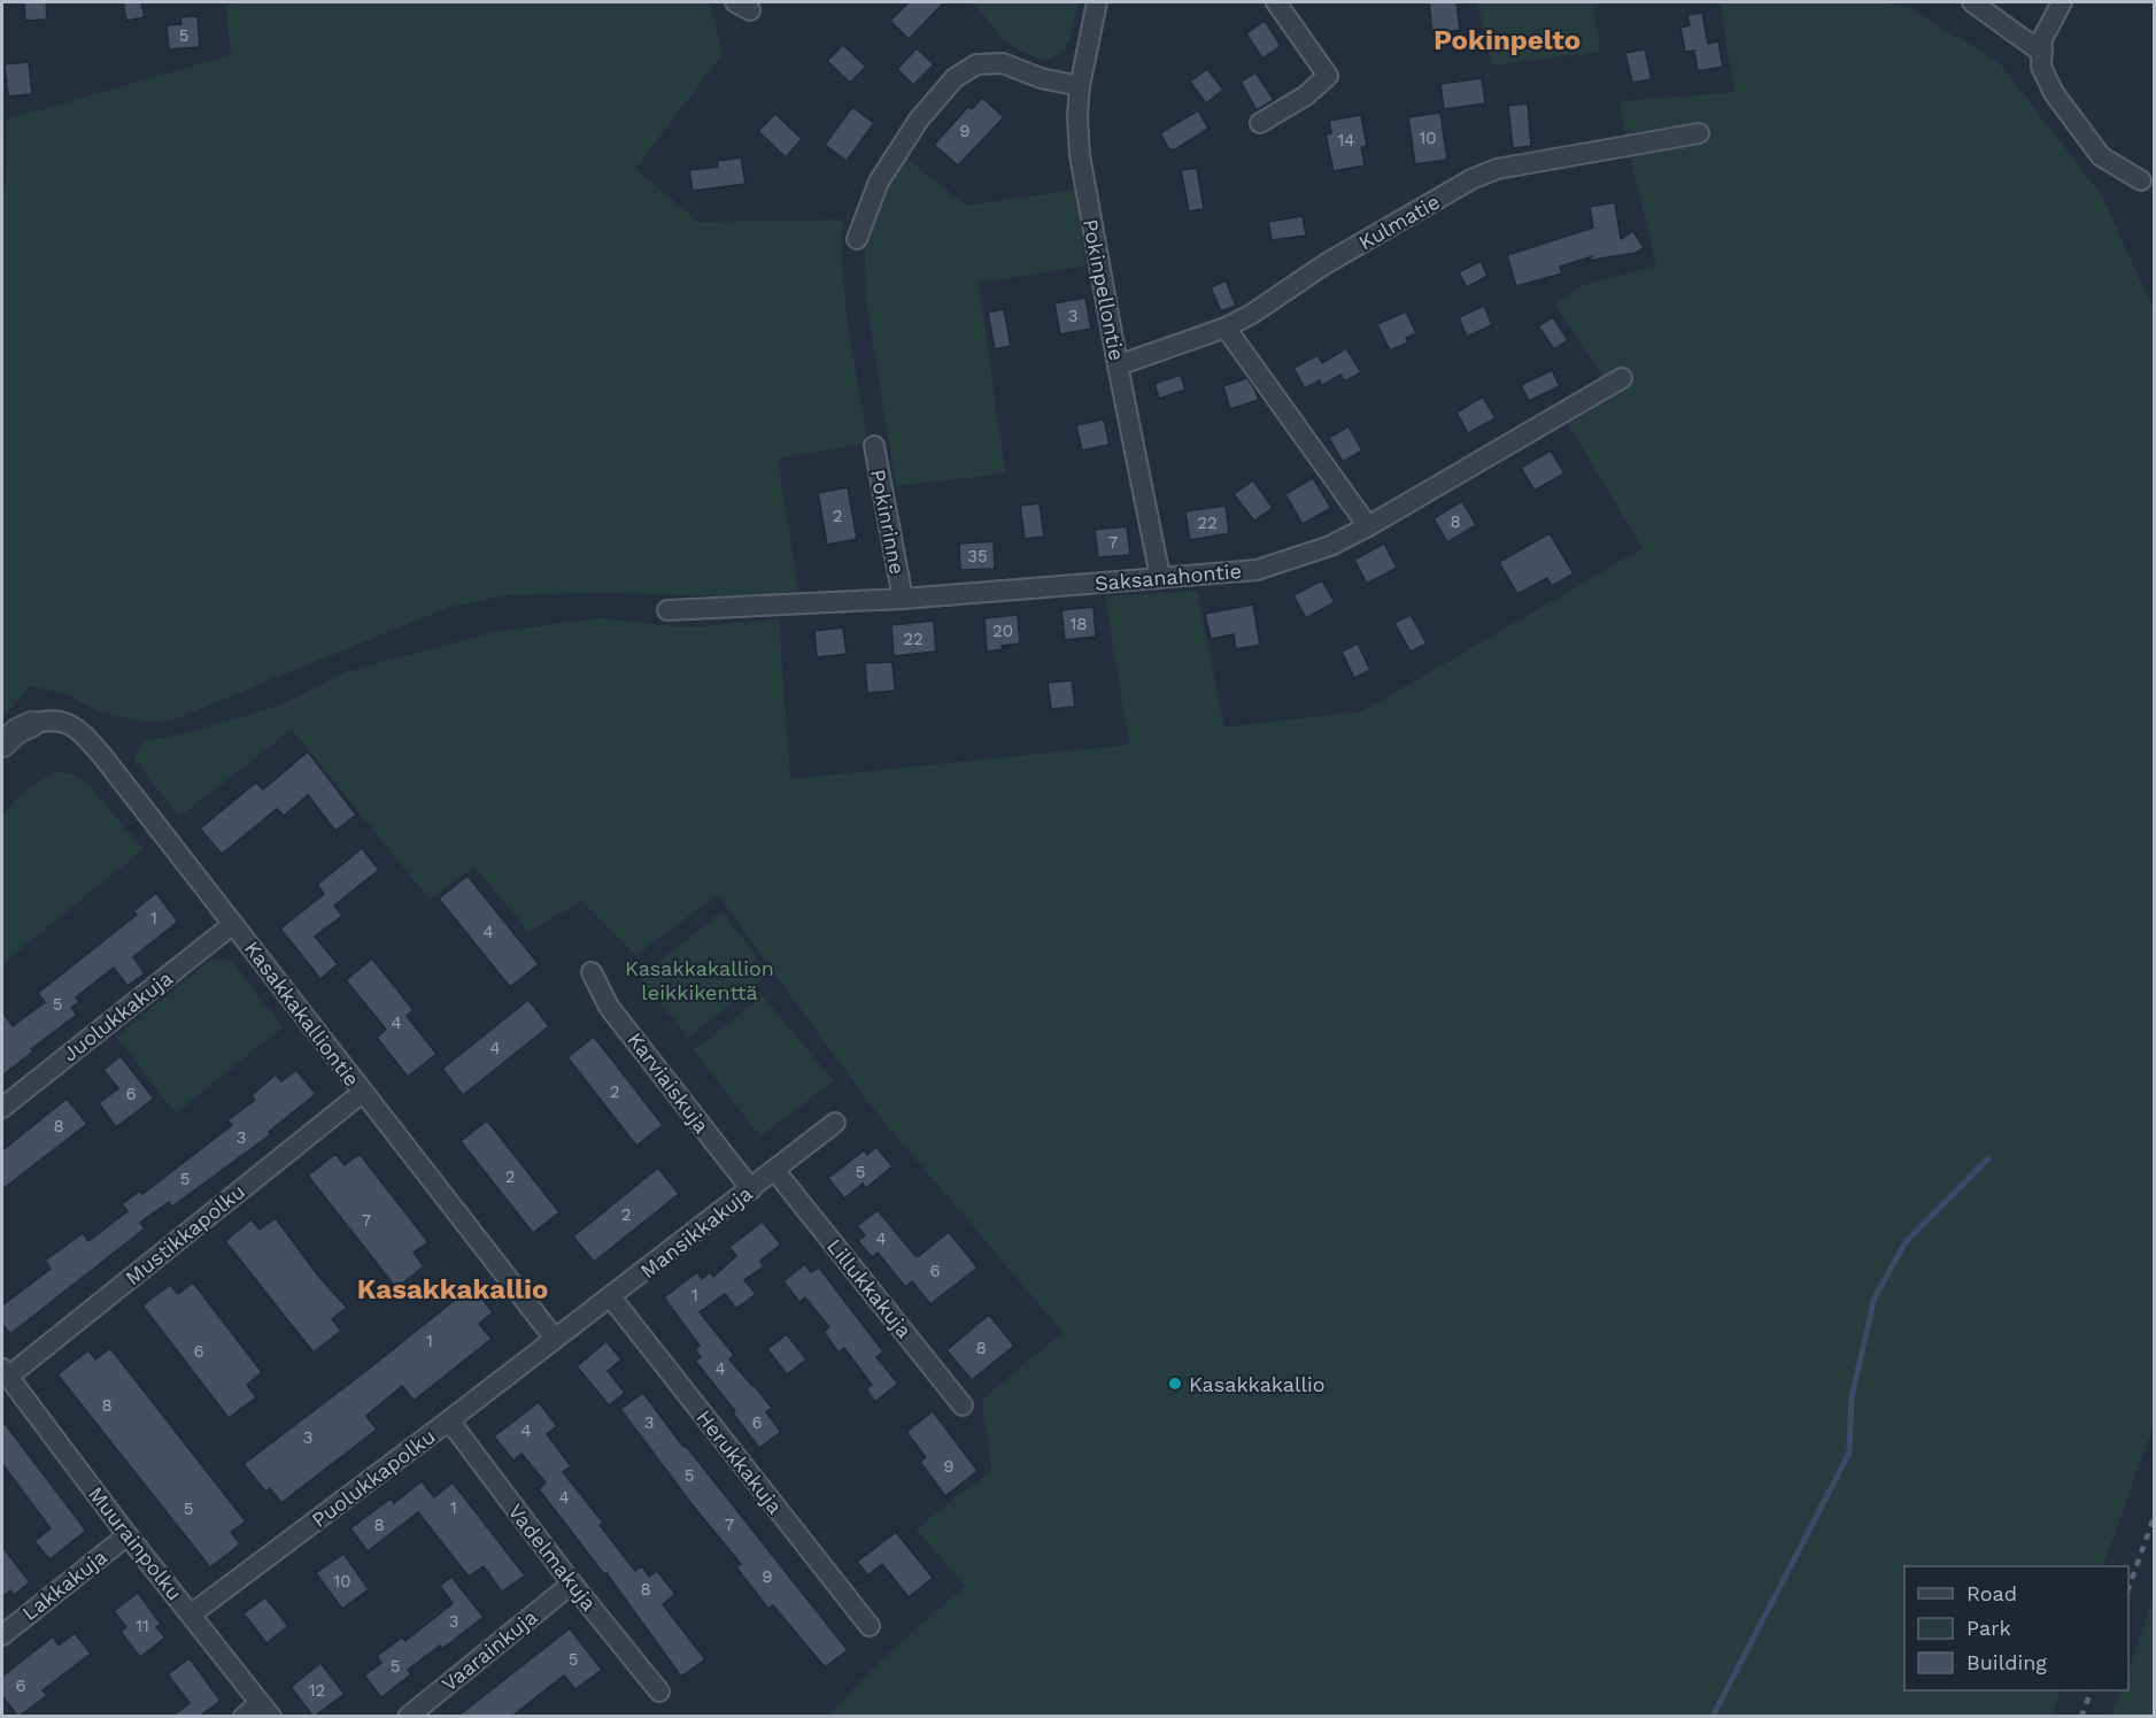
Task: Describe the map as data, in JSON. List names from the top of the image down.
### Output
{
  "streets": {
    "street": [
      "Kulmatie",
      "Pokinpellontie",
      "Pokinrinne",
      "Saksanahontie",
      "Kasakkakalliontie",
      "Juolukkakuja",
      "Karviaiskuja",
      "Mansikkakuja",
      "Mustikkapolku",
      "Lillukkakuja",
      "Herukkakuja",
      "Puolukkapolku",
      "Muurainpolku",
      "Vadelmakuja",
      "Lakkakuja",
      "Vaarainkuja"
    ]
  },
  "crossings": [
    ["Kulmatie", "Pokinpellontie"],
    ["Pokinpellontie", "Saksanahontie"],
    ["Pokinrinne", "Saksanahontie"],
    ["Kasakkakalliontie", "Juolukkakuja"],
    ["Kasakkakalliontie", "Mansikkakuja"],
    ["Kasakkakalliontie", "Mustikkapolku"],
    ["Kasakkakalliontie", "Puolukkapolku"],
    ["Karviaiskuja", "Mansikkakuja"],
    ["Mansikkakuja", "Lillukkakuja"],
    ["Mansikkakuja", "Herukkakuja"],
    ["Mansikkakuja", "Puolukkapolku"],
    ["Mustikkapolku", "Muurainpolku"],
    ["Puolukkapolku", "Muurainpolku"],
    ["Puolukkapolku", "Vadelmakuja"],
    ["Muurainpolku", "Lakkakuja"],
    ["Vadelmakuja", "Vaarainkuja"]
  ],
  "districts": ["Pokinpelto", "Kasakkakallio"],
  "parks": ["Kasakkakallion leikkikenttä"],
  "places": ["Kasakkakallio"],
  "house_numbers": [
    "5",
    "9",
    "10",
    "14",
    "3",
    "2",
    "8",
    "22",
    "7",
    "35",
    "18",
    "20",
    "22",
    "1",
    "4",
    "5",
    "4",
    "4",
    "2",
    "6",
    "8",
    "3",
    "5",
    "2",
    "5",
    "2",
    "7",
    "4",
    "6",
    "1",
    "1",
    "8",
    "6",
    "4",
    "8",
    "3",
    "6",
    "4",
    "3",
    "9",
    "5",
    "4",
    "1",
    "5",
    "8",
    "7",
    "9",
    "10",
    "8",
    "3",
    "11",
    "5",
    "5",
    "6",
    "12"
  ],
  "legend": ["Road", "Park", "Building"]
}
